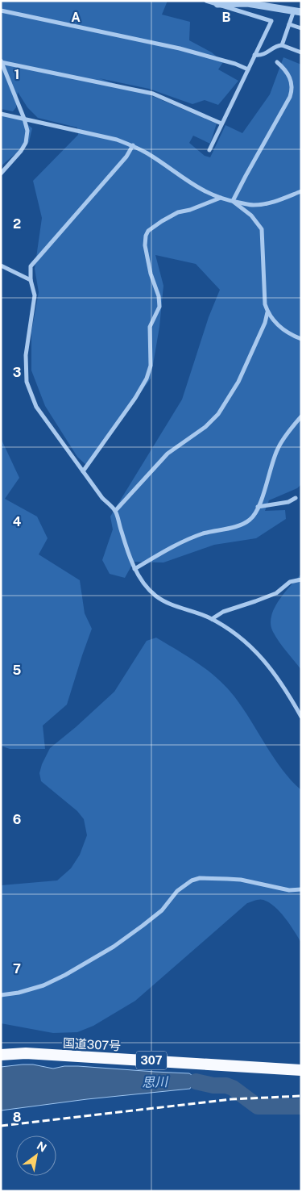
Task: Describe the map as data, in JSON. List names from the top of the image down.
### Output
{
  "streets": {
    "highway": ["国道307号", "307"]
  },
  "water": ["思川"],
  "north": "top right",
  "grid": {
    "columns": ["A", "B"],
    "rows": [
      "1",
      "2",
      "3",
      "4",
      "5",
      "6",
      "7",
      "8"
    ]
  }
}
